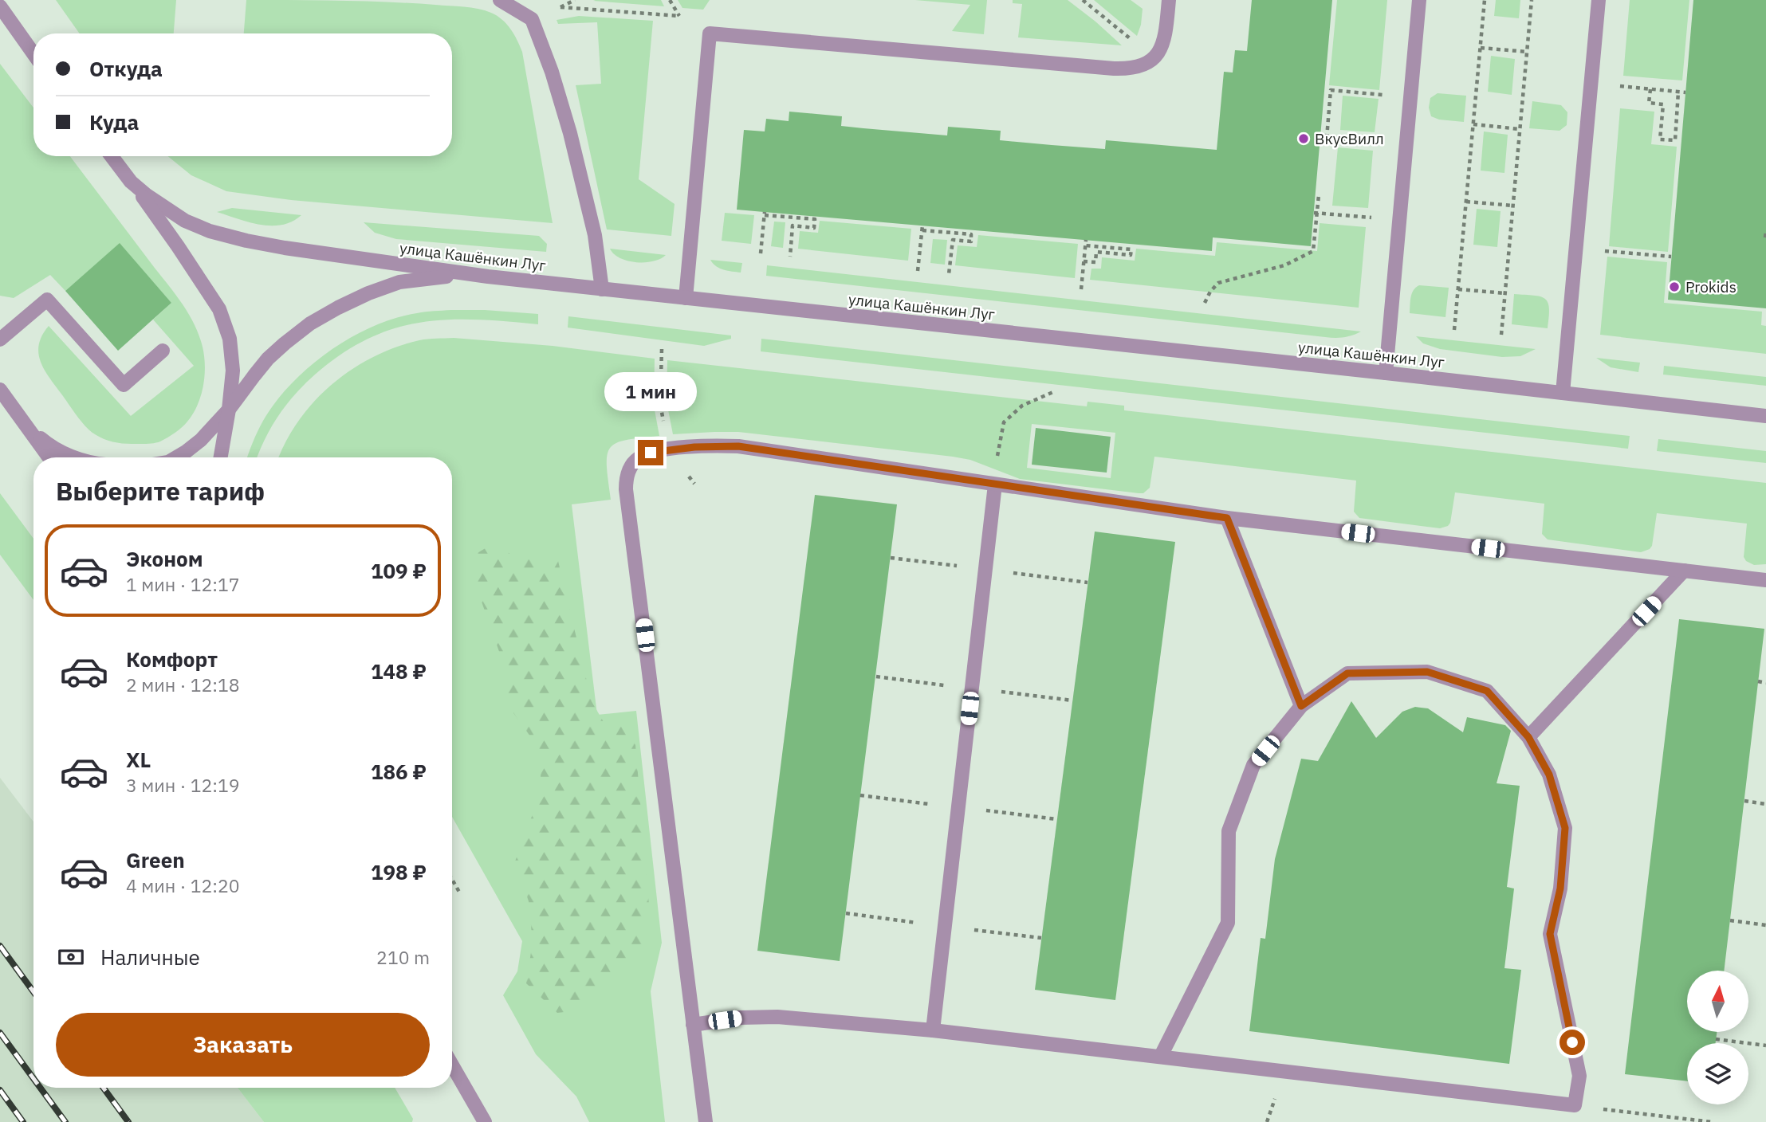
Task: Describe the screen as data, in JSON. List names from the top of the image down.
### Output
{
  "streets": {
    "street": ["улица Кашёнкин Луг"]
  },
  "places": ["ВкусВилл", "Prokids"],
  "north": "top",
  "page": {
    "banner": ["Откуда", "Куда"],
    "bubble": "1 мин",
    "heading": "Выберите тариф",
    "list": [
      {
        "name": "Эконом",
        "note": "1 мин · 12:17",
        "value": "109 ₽"
      },
      {
        "name": "Комфорт",
        "note": "2 мин · 12:18",
        "value": "148 ₽"
      },
      {
        "name": "XL",
        "note": "3 мин · 12:19",
        "value": "186 ₽"
      },
      {
        "name": "Green",
        "note": "4 мин · 12:20",
        "value": "198 ₽"
      }
    ],
    "pay": ["Наличные", "210 m"],
    "buttons": "Заказать"
  }
}
